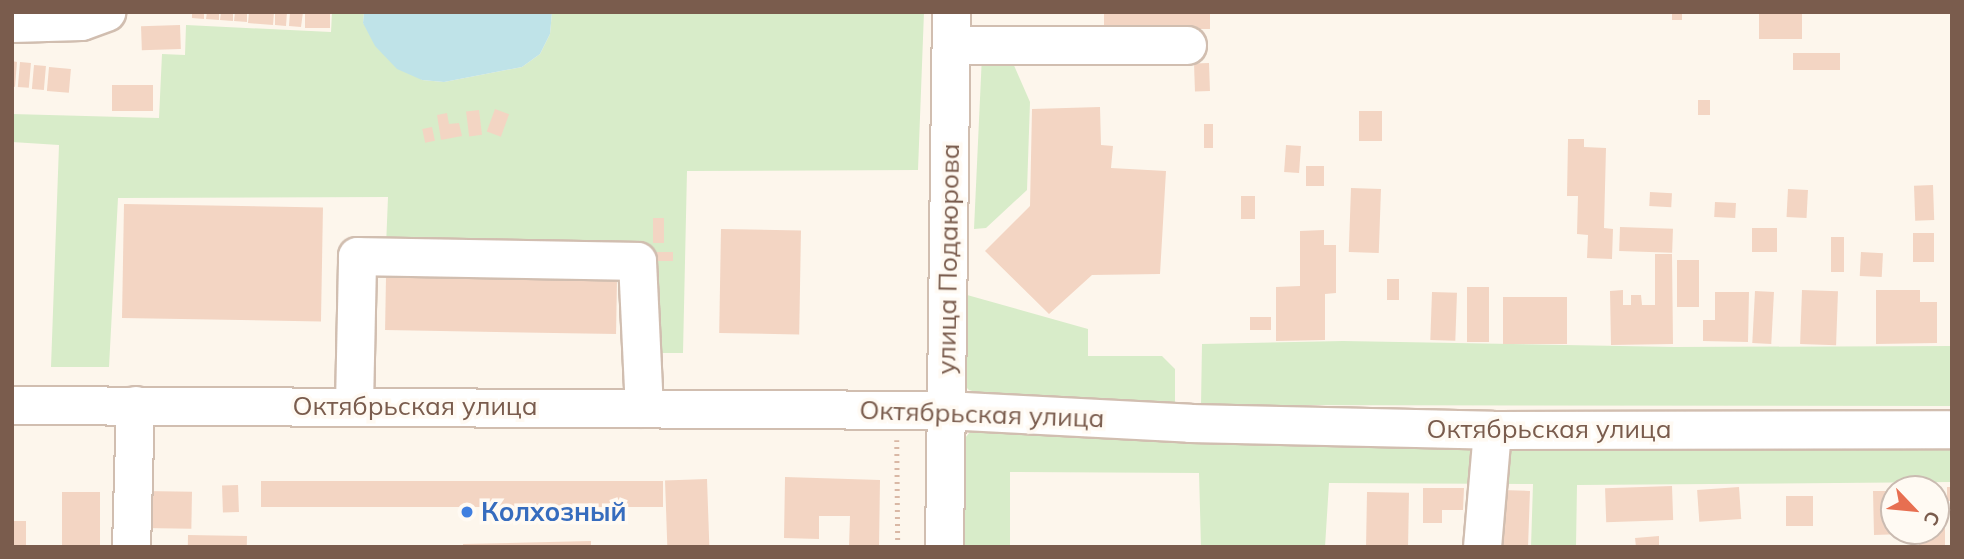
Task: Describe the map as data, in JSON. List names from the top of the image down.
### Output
{
  "streets": {
    "street": ["улица Подаюрова", "Октябрьская улица"]
  },
  "crossings": [
    ["улица Подаюрова", "Октябрьская улица"]
  ],
  "places": ["Колхозный"],
  "north": "bottom right"
}
